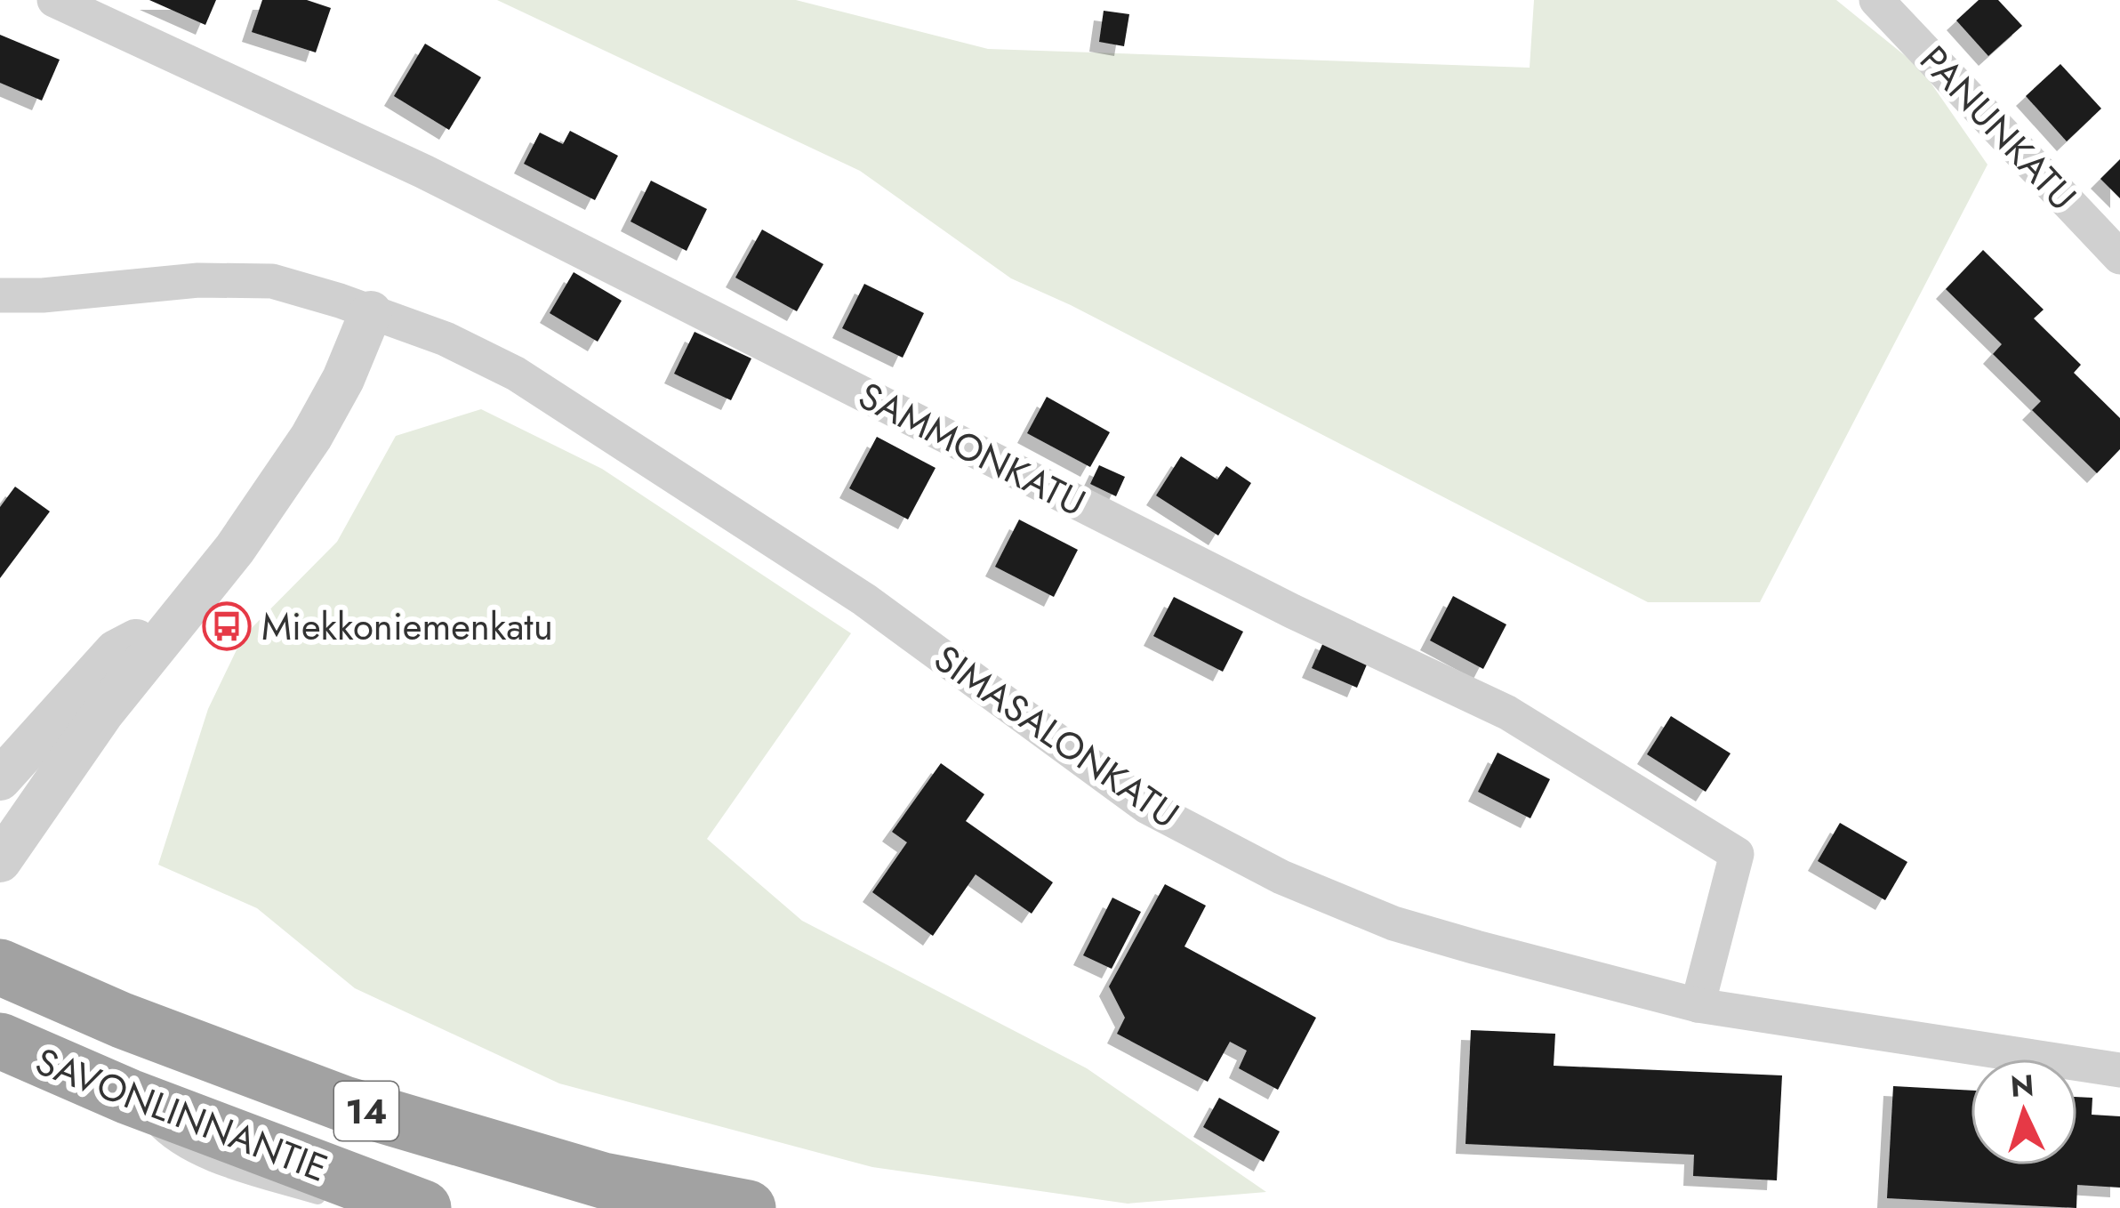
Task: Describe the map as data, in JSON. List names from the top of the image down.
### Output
{
  "streets": {
    "highway": ["14", "SAVONLINNANTIE"],
    "street": ["PANUNKATU", "SAMMONKATU", "SIMASALONKATU"]
  },
  "crossings": [
    ["SAMMONKATU", "SIMASALONKATU"]
  ],
  "places": {
    "bus stop": ["Miekkoniemenkatu"]
  },
  "north": "top"
}
